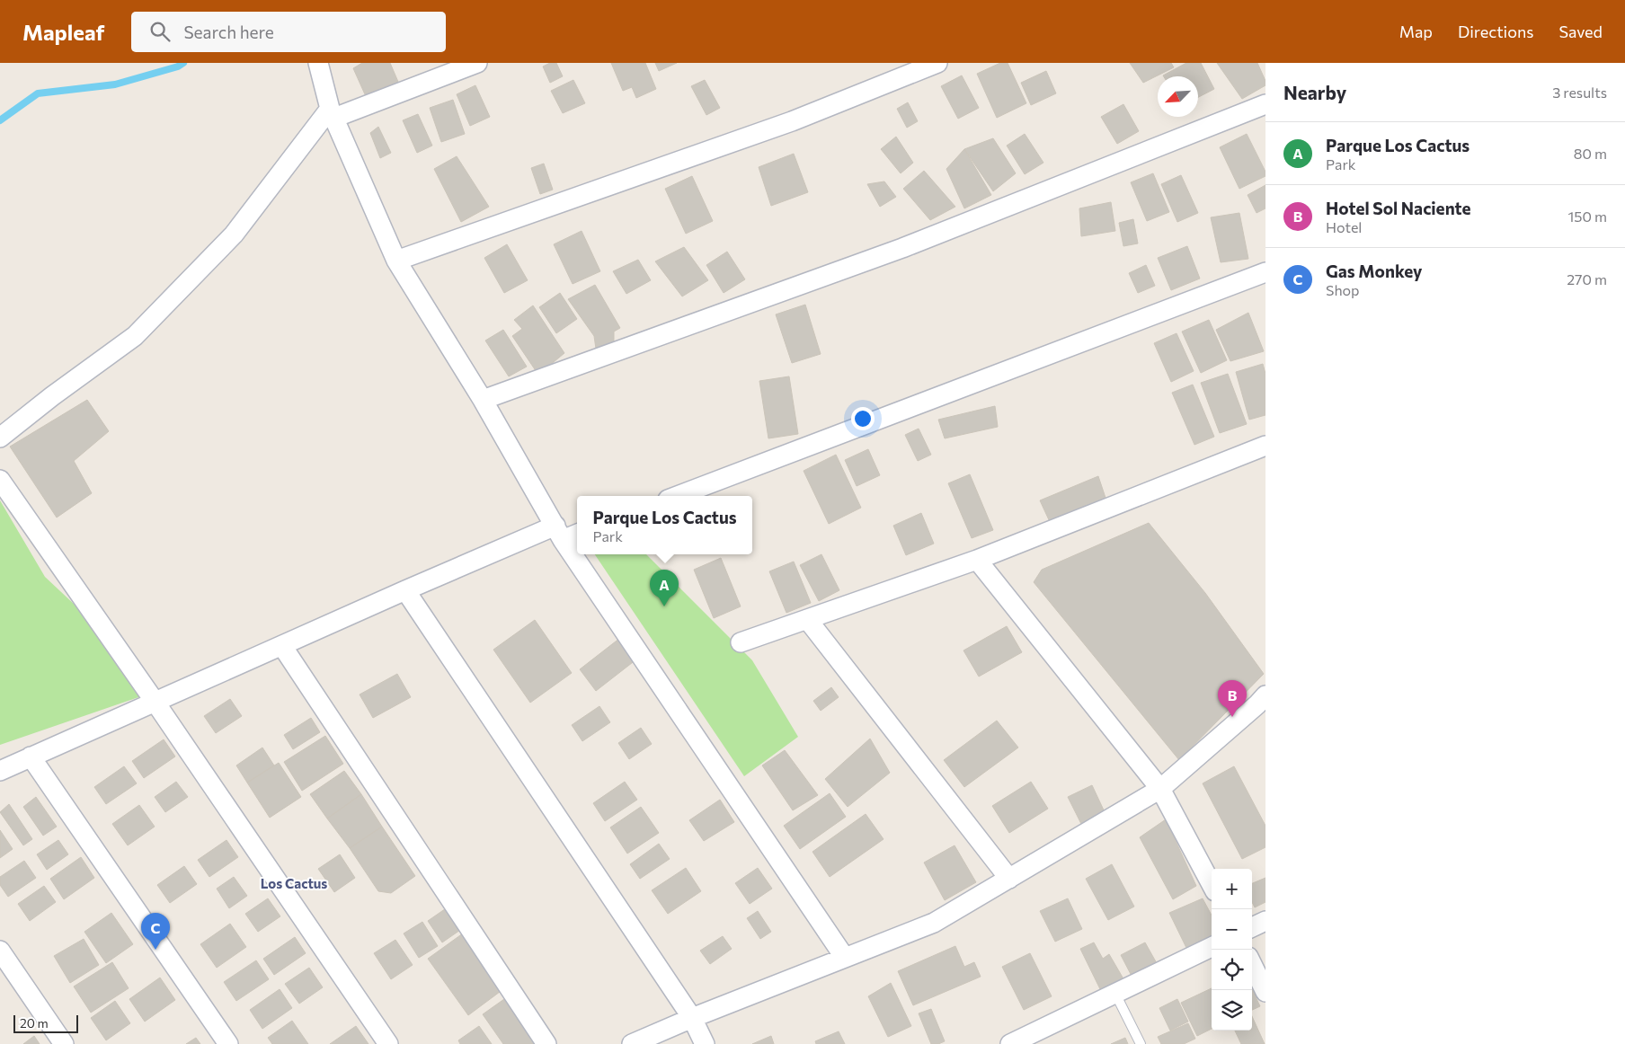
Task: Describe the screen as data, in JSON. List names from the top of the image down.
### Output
{
  "districts": ["Los Cactus"],
  "scale_bar": "20 m",
  "north": "bottom left",
  "page": {
    "header": "Mapleaf",
    "search": "Search here",
    "nav": ["Map", "Directions", "Saved"],
    "heading": ["Nearby", "3 results"],
    "list": [
      {
        "mark": "A",
        "name": "Parque Los Cactus",
        "note": "Park",
        "value": "80 m"
      },
      {
        "mark": "B",
        "name": "Hotel Sol Naciente",
        "note": "Hotel",
        "value": "150 m"
      },
      {
        "mark": "C",
        "name": "Gas Monkey",
        "note": "Shop",
        "value": "270 m"
      }
    ],
    "popup": ["Parque Los Cactus", "Park"],
    "pins": ["A", "B", "C"],
    "map_buttons": ["+", "−"],
    "scale": "20 m"
  }
}
